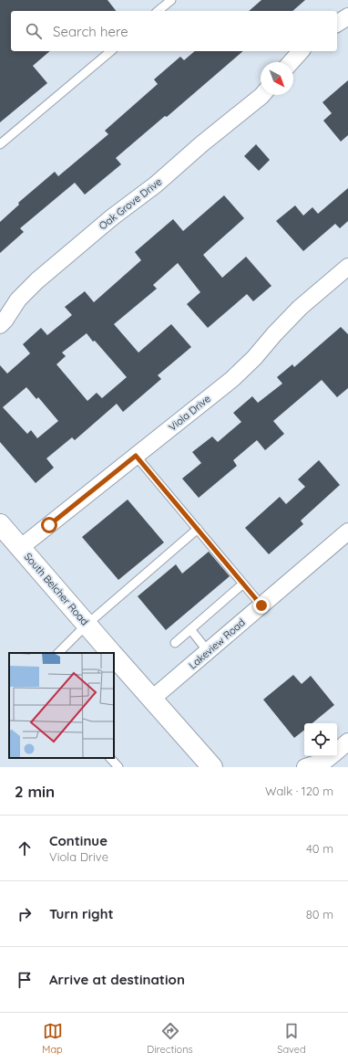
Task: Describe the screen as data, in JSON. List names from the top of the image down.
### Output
{
  "streets": {
    "main road": ["South Belcher Road"],
    "street": ["Oak Grove Drive", "Viola Drive", "Lakeview Road"]
  },
  "crossings": [
    ["Viola Drive", "South Belcher Road"],
    ["South Belcher Road", "Lakeview Road"]
  ],
  "north": "bottom right",
  "page": {
    "search": "Search here",
    "heading": ["2 min", "Walk · 120 m"],
    "list": [
      ["Continue", "Viola Drive", "40 m"],
      ["Turn right", "80 m"],
      "Arrive at destination"
    ],
    "nav": ["Map", "Directions", "Saved"]
  }
}
